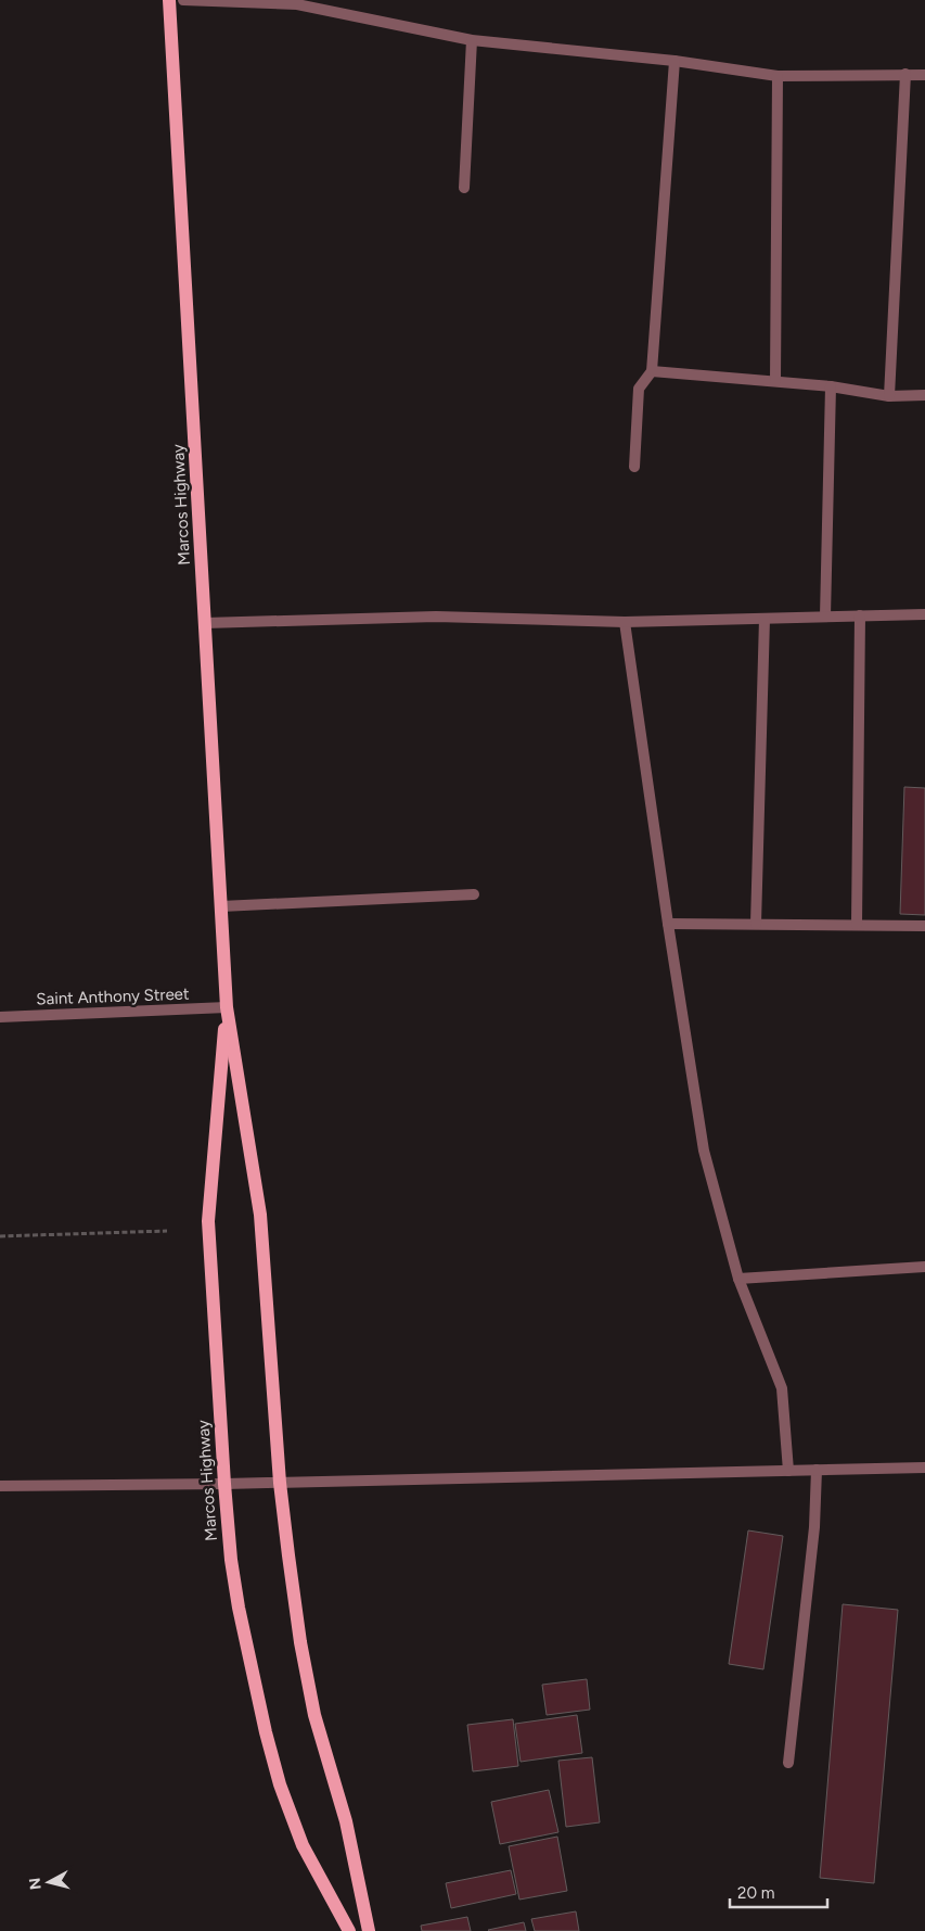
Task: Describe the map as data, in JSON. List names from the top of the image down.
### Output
{
  "streets": {
    "main road": ["Marcos Highway"],
    "street": ["Saint Anthony Street"]
  },
  "crossings": [
    ["Marcos Highway", "Saint Anthony Street"]
  ],
  "scale_bar": "20 m",
  "north": "left"
}
